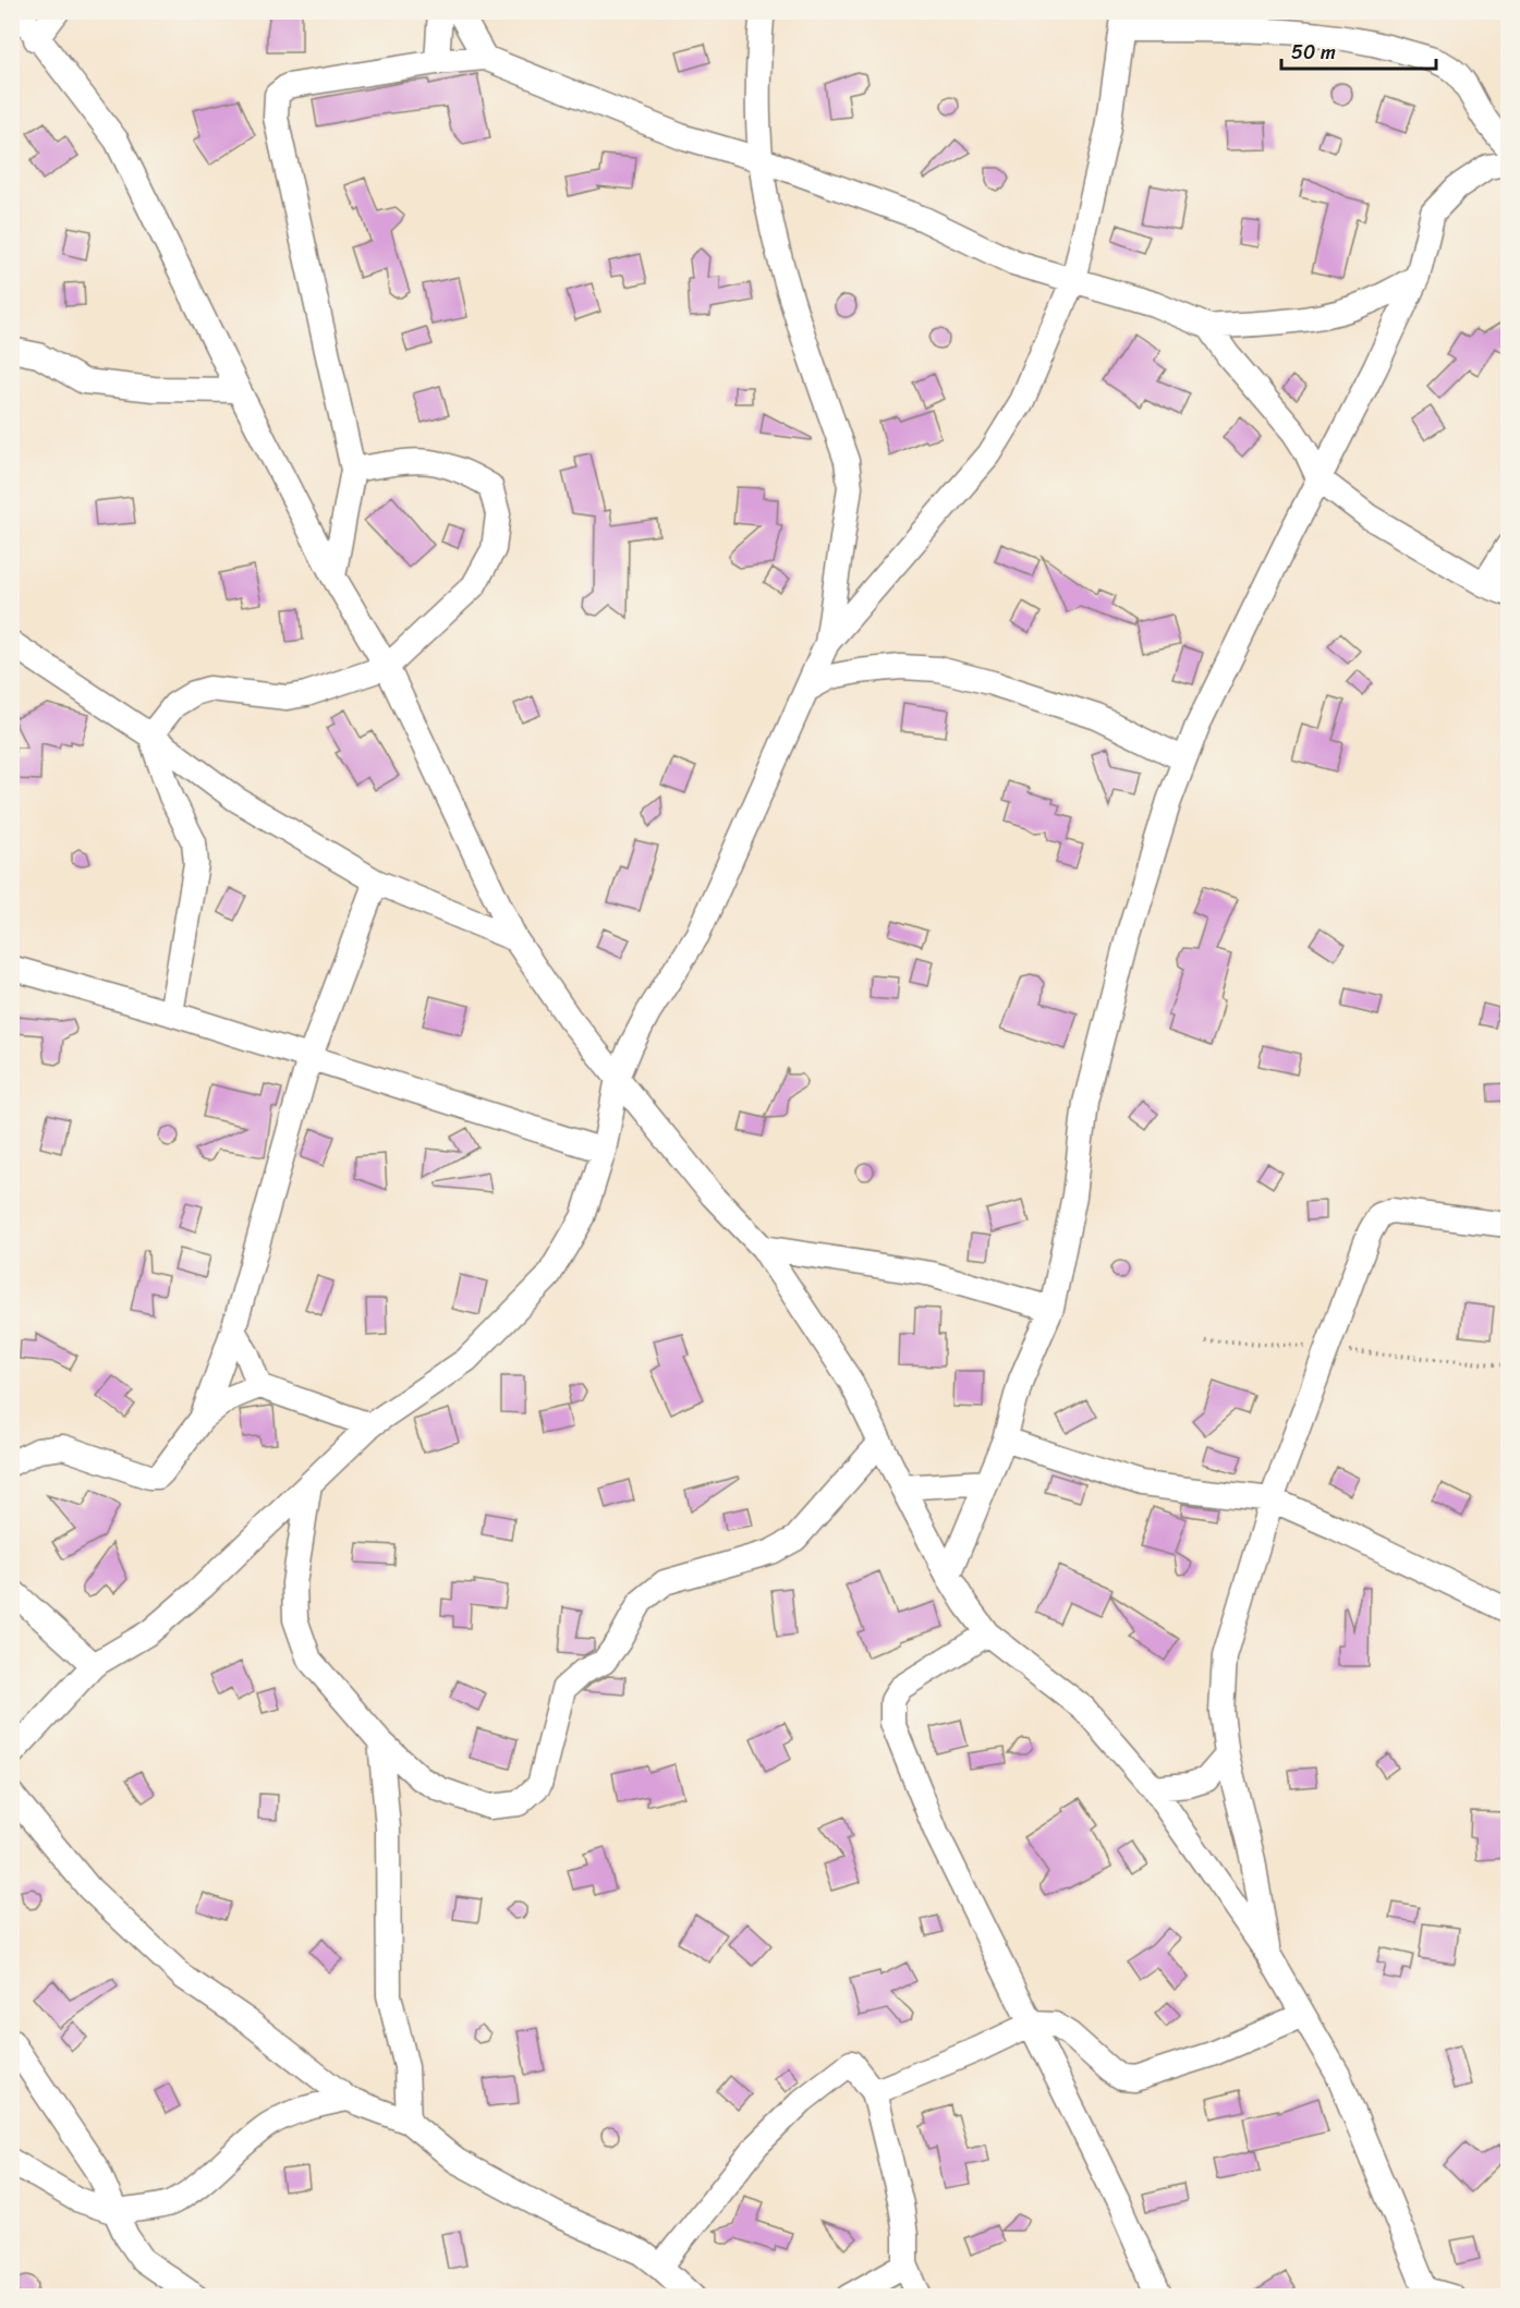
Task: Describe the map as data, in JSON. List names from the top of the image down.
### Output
{
  "scale_bar": "50 m"
}
